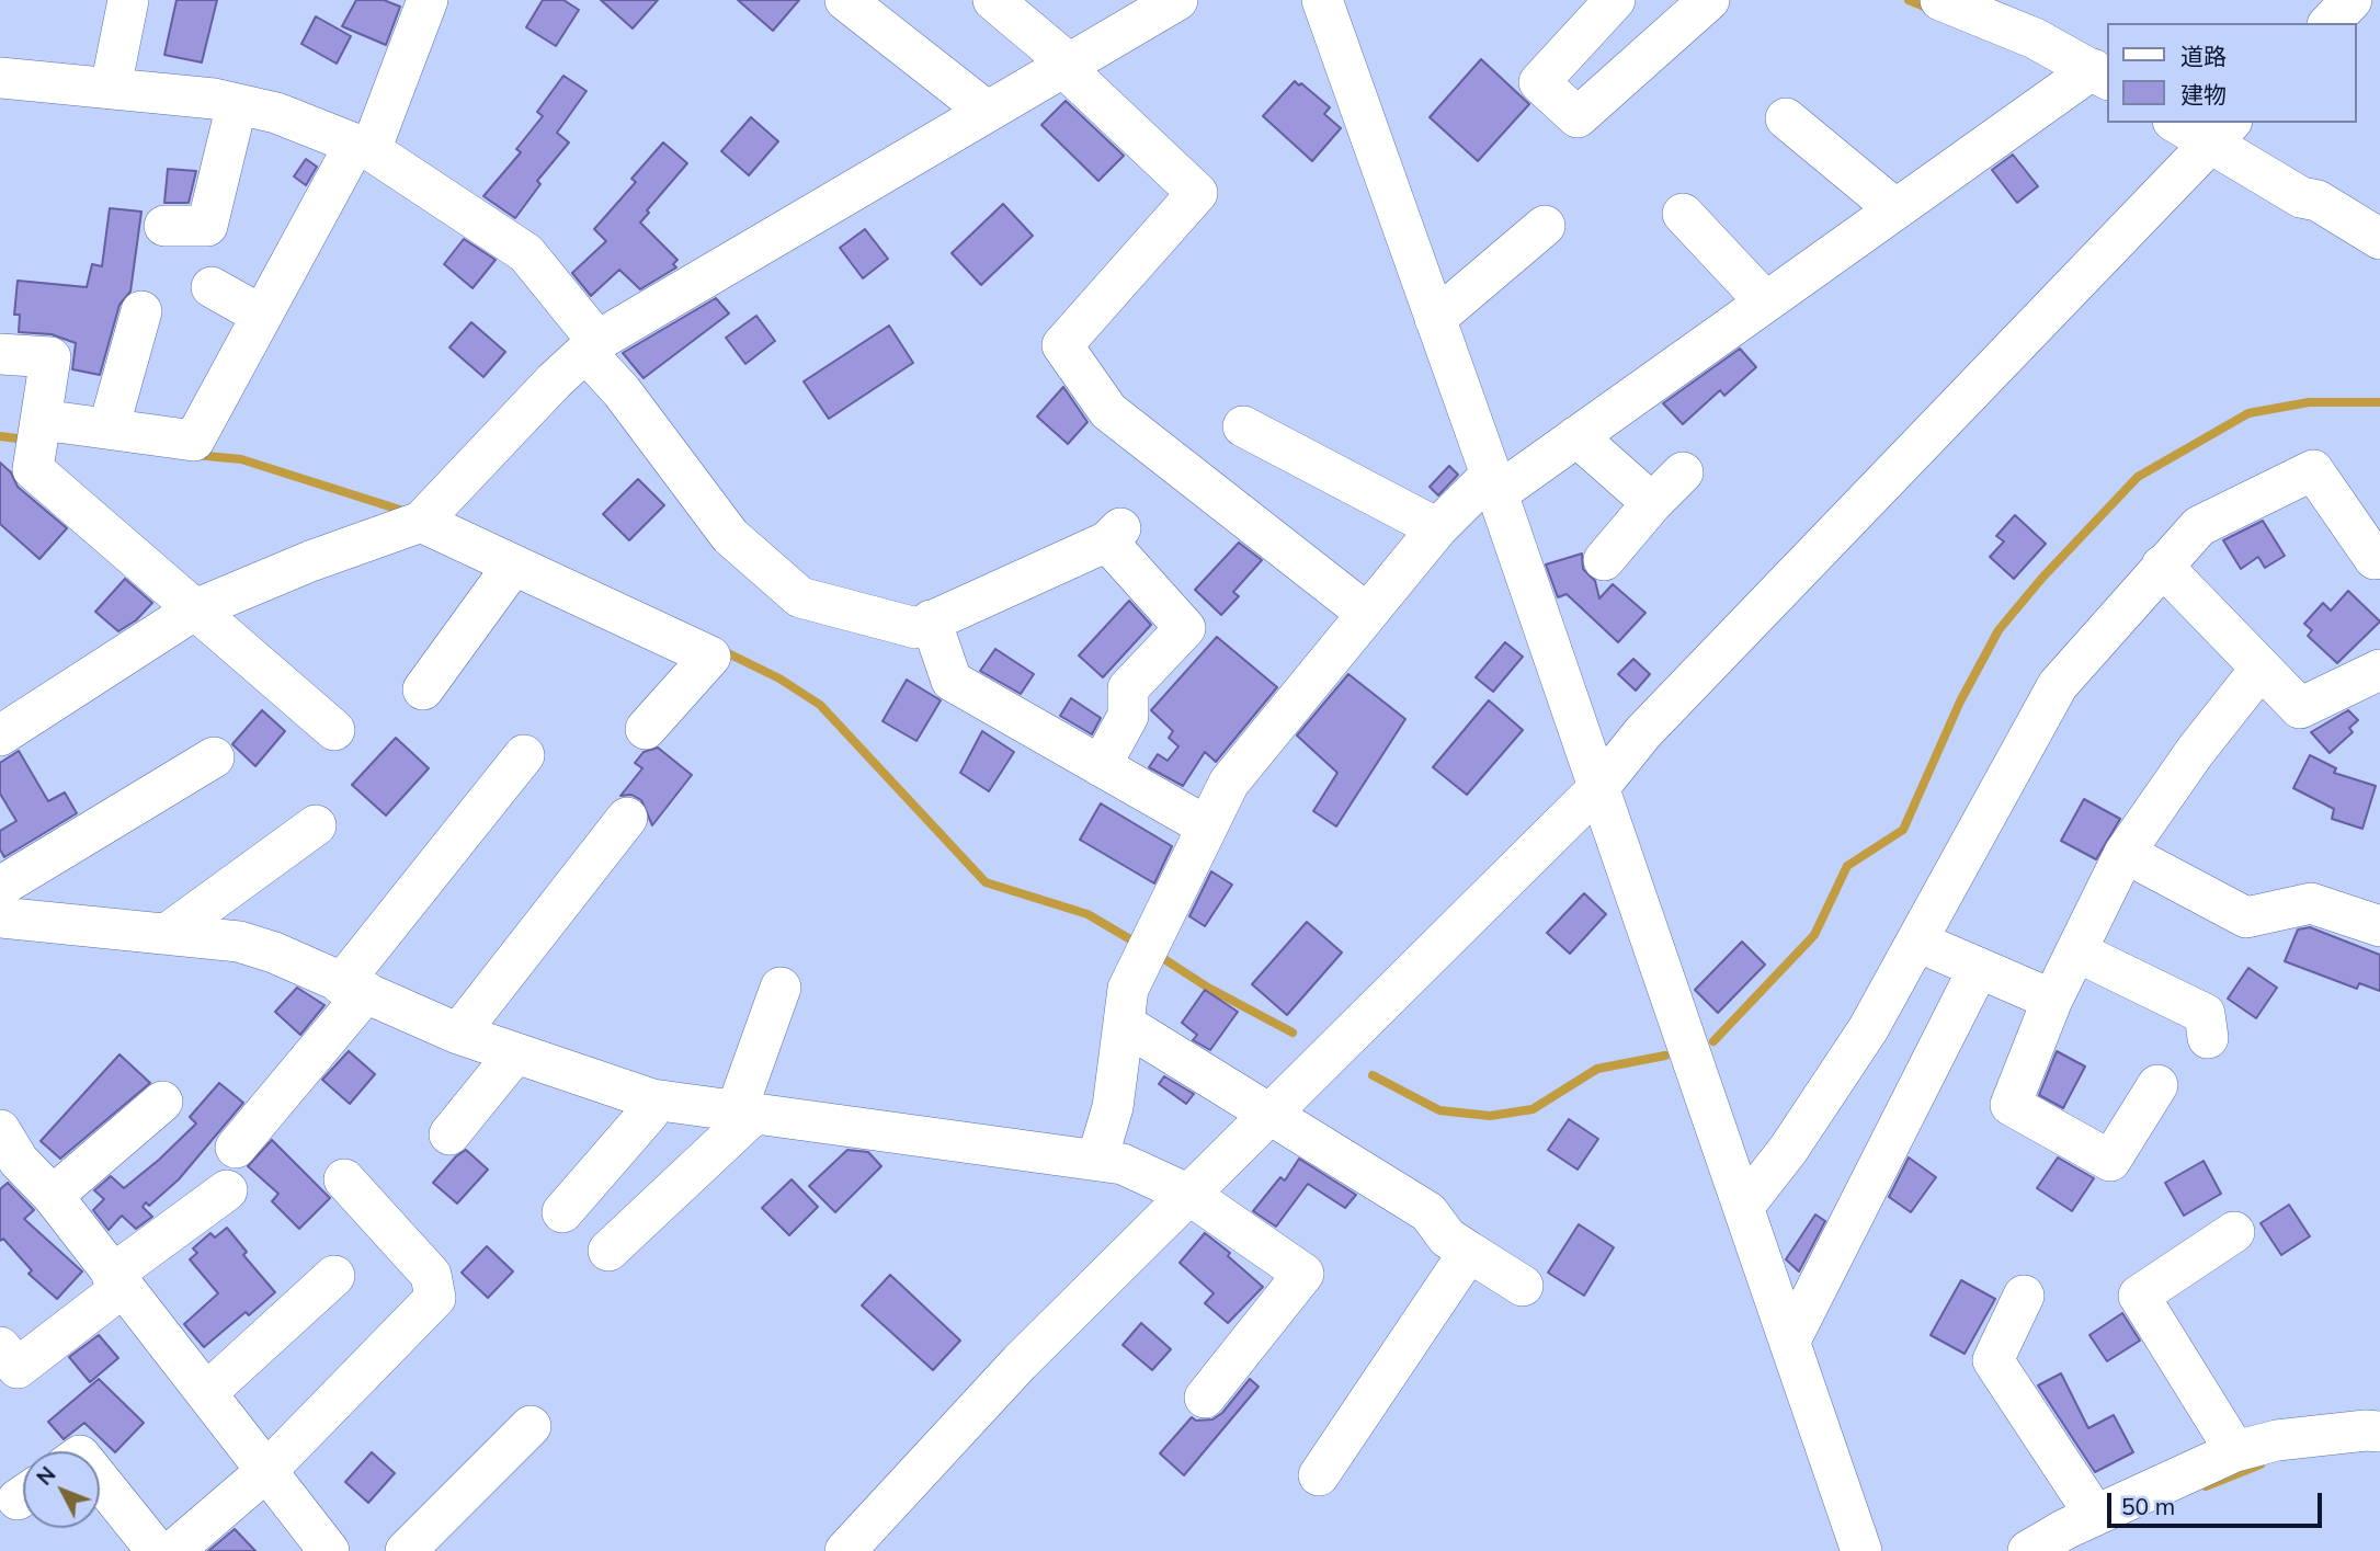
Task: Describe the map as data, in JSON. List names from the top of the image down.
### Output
{
  "legend": ["道路", "建物"],
  "scale_bar": "50 m",
  "north": "top left"
}
